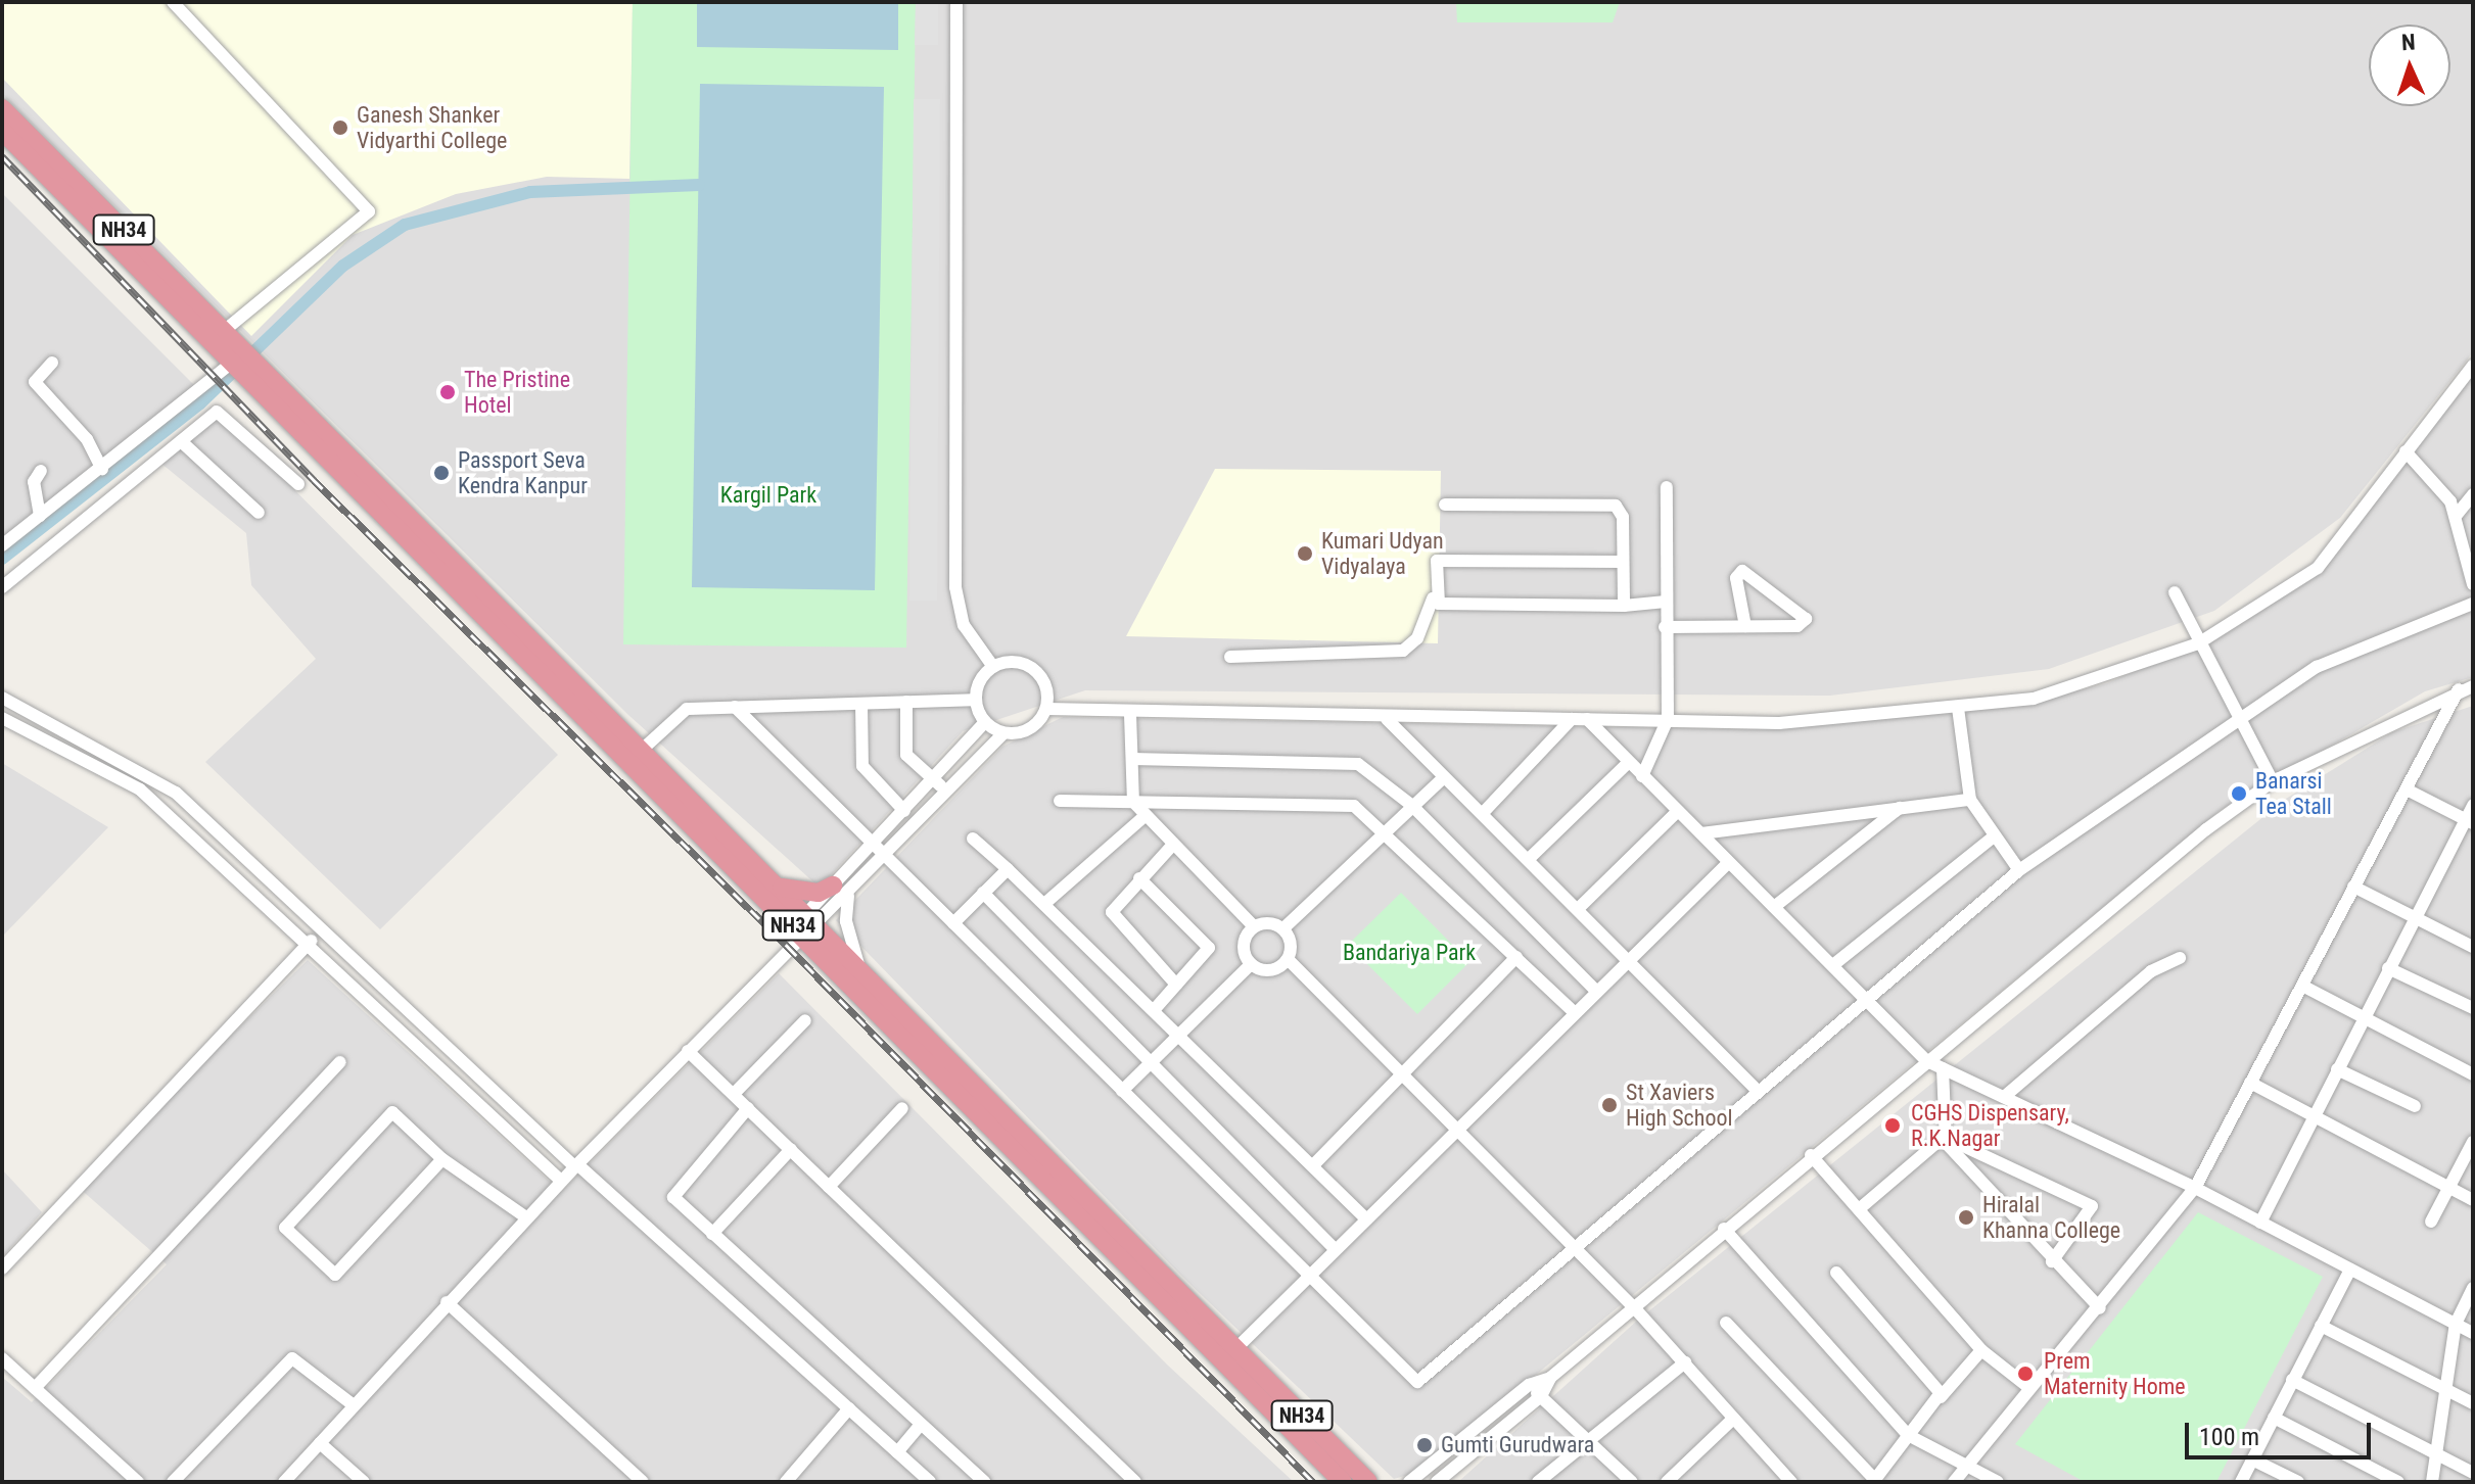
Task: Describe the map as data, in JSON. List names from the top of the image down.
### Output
{
  "streets": {
    "highway": ["NH34"]
  },
  "parks": ["Kargil Park", "Bandariya Park"],
  "places": [
    "Ganesh Shanker Vidyarthi College",
    "The Pristine Hotel",
    "Passport Seva Kendra Kanpur",
    "Kumari Udyan Vidyalaya",
    "Banarsi Tea Stall",
    "St Xaviers High School",
    "CGHS Dispensary, R.K.Nagar",
    "Hiralal Khanna College",
    "Prem Maternity Home",
    "Gumti Gurudwara"
  ],
  "scale_bar": "100 m",
  "north": "top"
}
